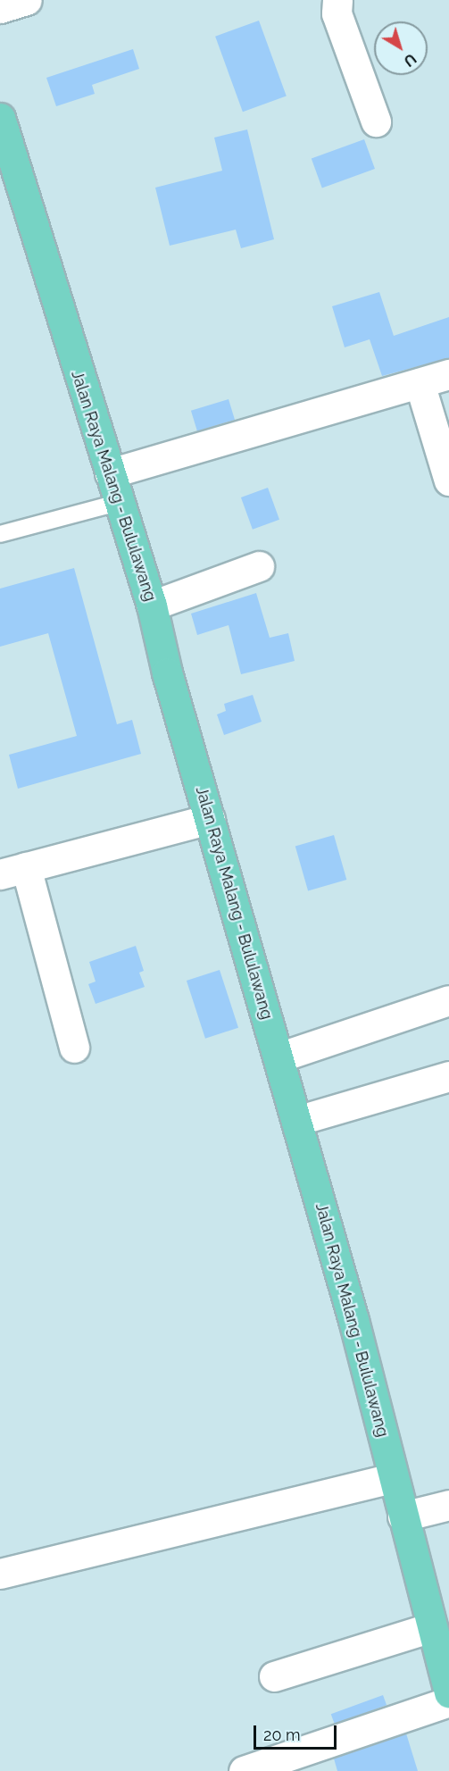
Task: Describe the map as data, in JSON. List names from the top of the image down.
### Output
{
  "streets": {
    "main road": ["Jalan Raya Malang - Bululawang"]
  },
  "scale_bar": "20 m",
  "north": "bottom right"
}
